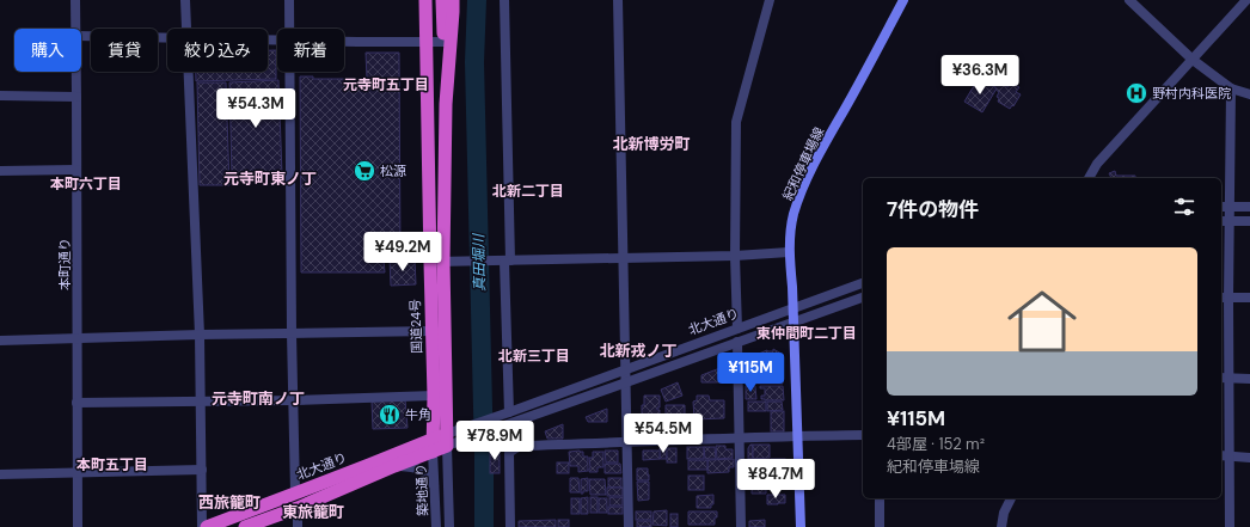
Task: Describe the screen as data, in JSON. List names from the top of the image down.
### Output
{
  "streets": {
    "highway": ["北大通り", "国道24号"],
    "main road": ["紀和停車場線"],
    "street": ["本町通り", "築地通り"]
  },
  "crossings": [
    ["紀和停車場線", "北大通り"],
    ["北大通り", "国道24号"],
    ["北大通り", "築地通り"],
    ["国道24号", "築地通り"]
  ],
  "districts": [
    "元寺町五丁目",
    "北新博労町",
    "元寺町東ノ丁",
    "本町六丁目",
    "北新二丁目",
    "東仲間町二丁目",
    "北新戎ノ丁",
    "北新三丁目",
    "元寺町南ノ丁",
    "本町五丁目",
    "西旅籠町",
    "東旅籠町"
  ],
  "water": ["真田堀川"],
  "places": {
    "hospital": ["野村内科医院"],
    "supermarket": ["松源"],
    "restaurant": ["牛角"]
  },
  "page": {
    "chip": [
      "購入",
      "賃貸",
      "絞り込み",
      "新着"
    ],
    "price": [
      "¥36.3M",
      "¥54.3M",
      "¥49.2M",
      "¥115M",
      "¥54.5M",
      "¥78.9M",
      "¥84.7M"
    ],
    "heading": "7件の物件",
    "list": [
      {
        "name": "¥115M",
        "note": "4部屋 · 152 m² · 紀和停車場線"
      }
    ]
  }
}
